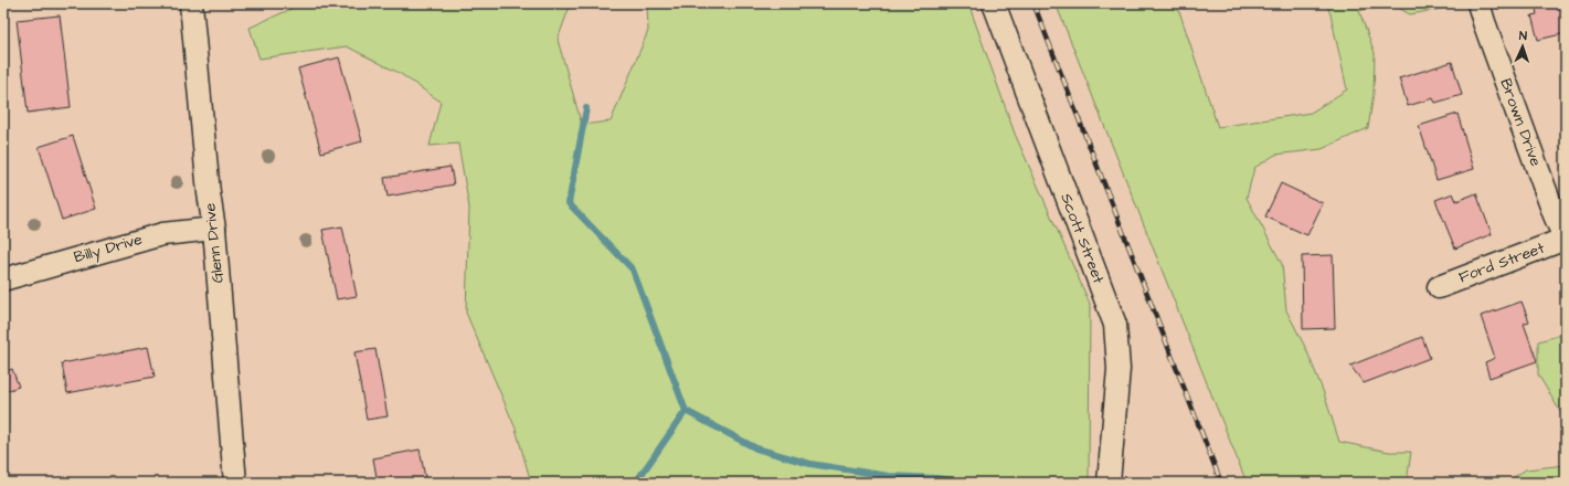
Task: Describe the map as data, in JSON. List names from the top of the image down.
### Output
{
  "streets": {
    "street": [
      "Brown Drive",
      "Scott Street",
      "Glenn Drive",
      "Billy Drive",
      "Ford Street"
    ]
  },
  "crossings": [
    ["Brown Drive", "Ford Street"],
    ["Glenn Drive", "Billy Drive"]
  ],
  "north": "top"
}
